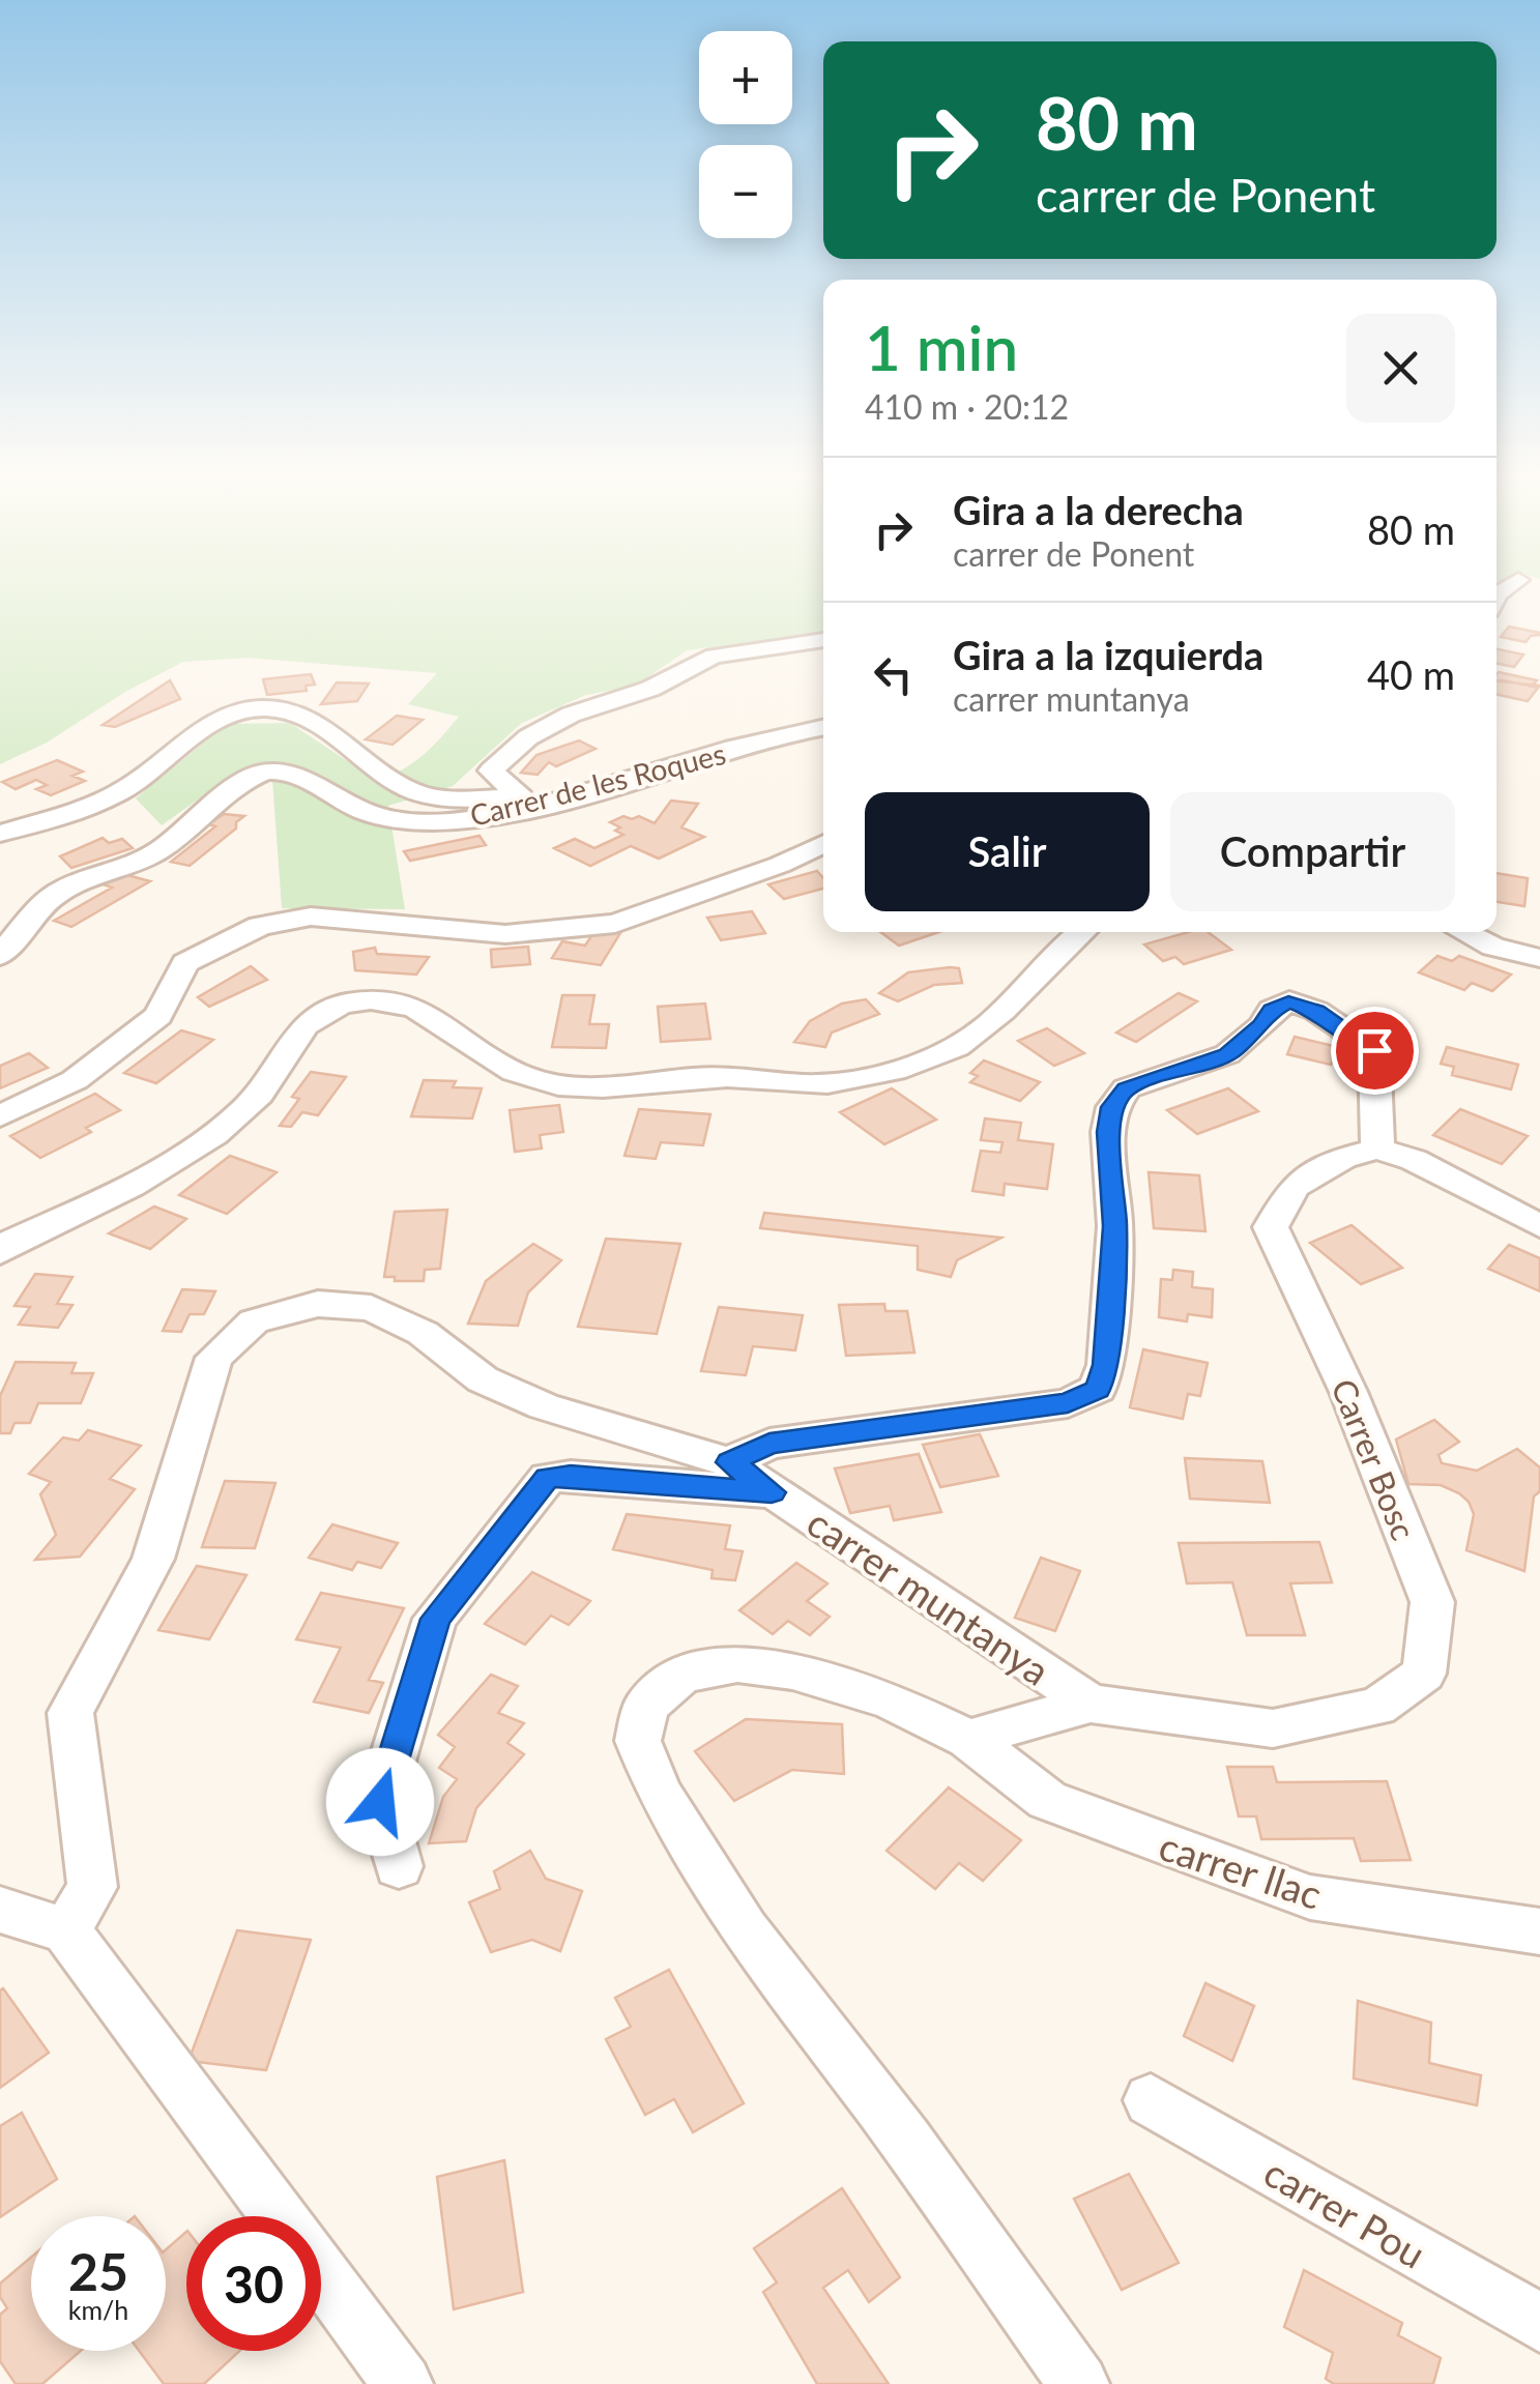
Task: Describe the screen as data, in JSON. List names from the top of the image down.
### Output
{
  "streets": {
    "street": [
      "Carrer de les Roques",
      "Carrer Bosc",
      "carrer muntanya",
      "carrer llac",
      "carrer Pou"
    ]
  },
  "crossings": [
    ["Carrer Bosc", "carrer muntanya"],
    ["carrer muntanya", "carrer llac"]
  ],
  "page": {
    "map_buttons": ["+", "−"],
    "turn": ["80 m", "carrer de Ponent"],
    "heading": ["1 min", "410 m · 20:12"],
    "list": [
      {
        "name": "Gira a la derecha",
        "note": "carrer de Ponent",
        "value": "80 m"
      },
      {
        "name": "Gira a la izquierda",
        "note": "carrer muntanya",
        "value": "40 m"
      }
    ],
    "buttons": ["Salir", "Compartir"],
    "speed": "25 km/h",
    "limit": "30"
  }
}
